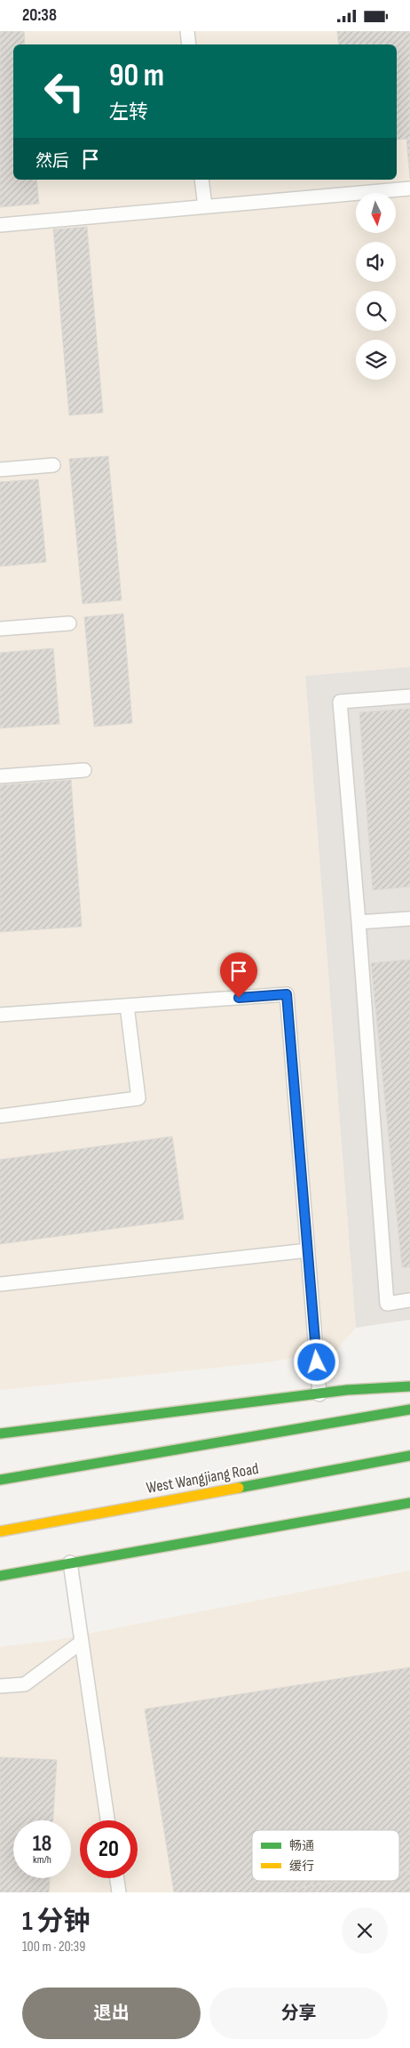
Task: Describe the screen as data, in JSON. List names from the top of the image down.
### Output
{
  "streets": {
    "main road": ["West Wangjiang Road"]
  },
  "legend": ["畅通", "缓行"],
  "north": "bottom",
  "page": {
    "status": "20:38",
    "turn": ["90 m", "左转"],
    "then": "然后",
    "speed": "18 km/h",
    "limit": "20",
    "heading": ["1 分钟", "100 m · 20:39"],
    "buttons": ["退出", "分享"]
  }
}
